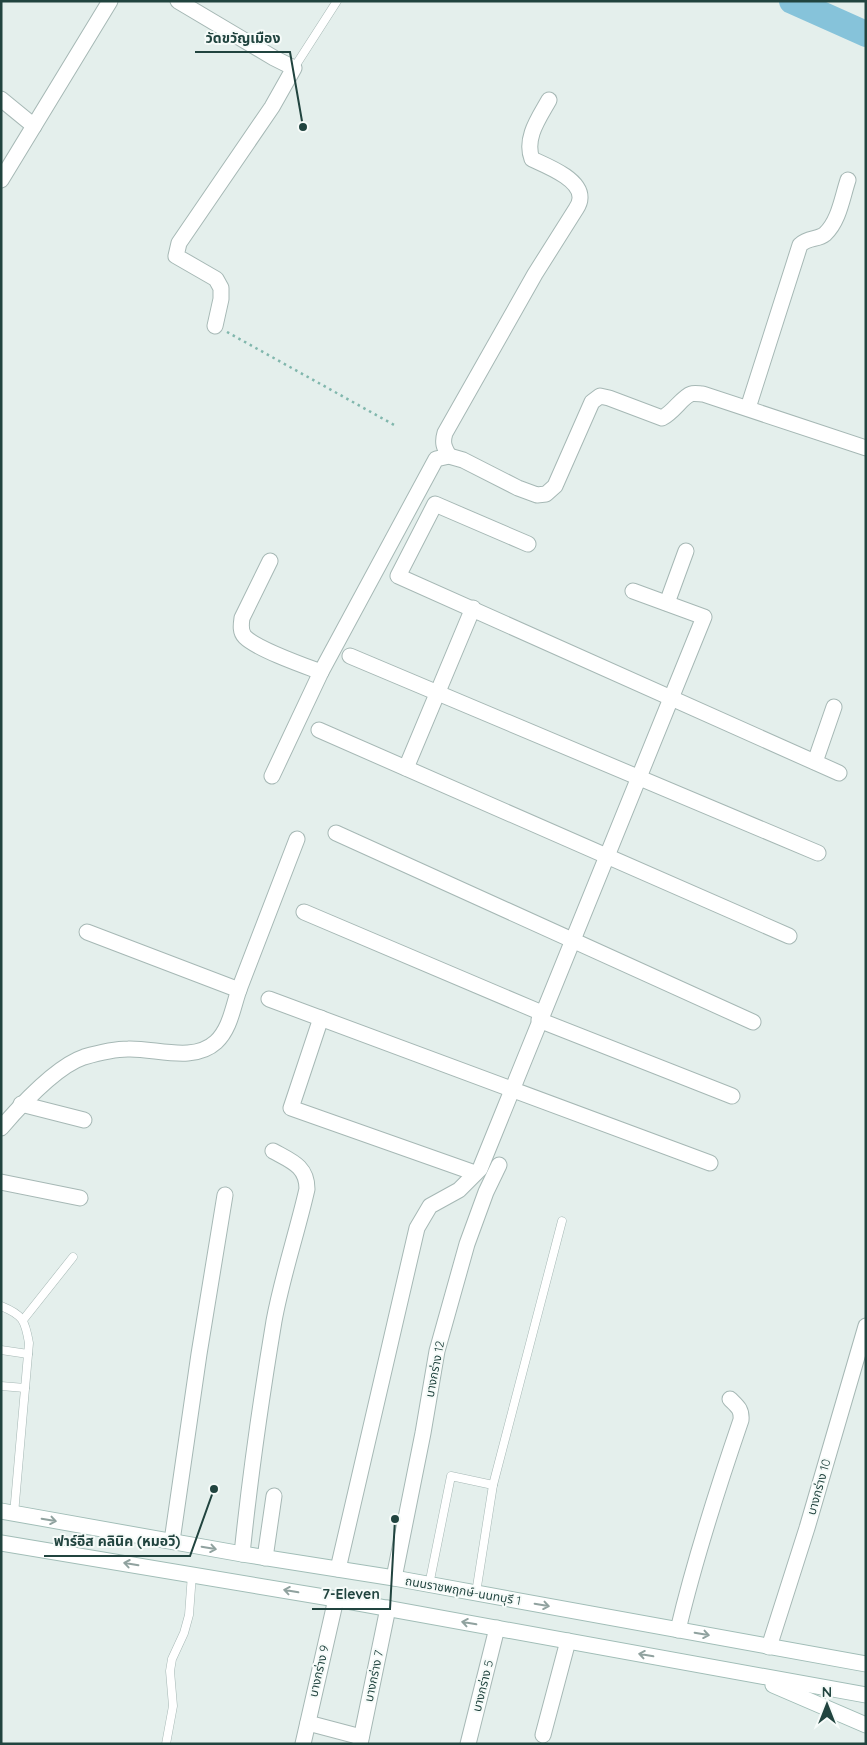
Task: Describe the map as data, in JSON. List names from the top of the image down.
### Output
{
  "streets": {
    "street": [
      "บางกร่าง 12",
      "บางกร่าง 10",
      "ถนนราชพฤกษ์-นนทบุรี 1",
      "บางกร่าง 9",
      "บางกร่าง 7",
      "บางกร่าง 5"
    ]
  },
  "crossings": [
    ["บางกร่าง 12", "ถนนราชพฤกษ์-นนทบุรี 1"],
    ["บางกร่าง 10", "ถนนราชพฤกษ์-นนทบุรี 1"]
  ],
  "places": ["วัดขวัญเมือง", "ฟาร์อีส คลินิค (หมอวี)", "7-Eleven"],
  "north": "top"
}
